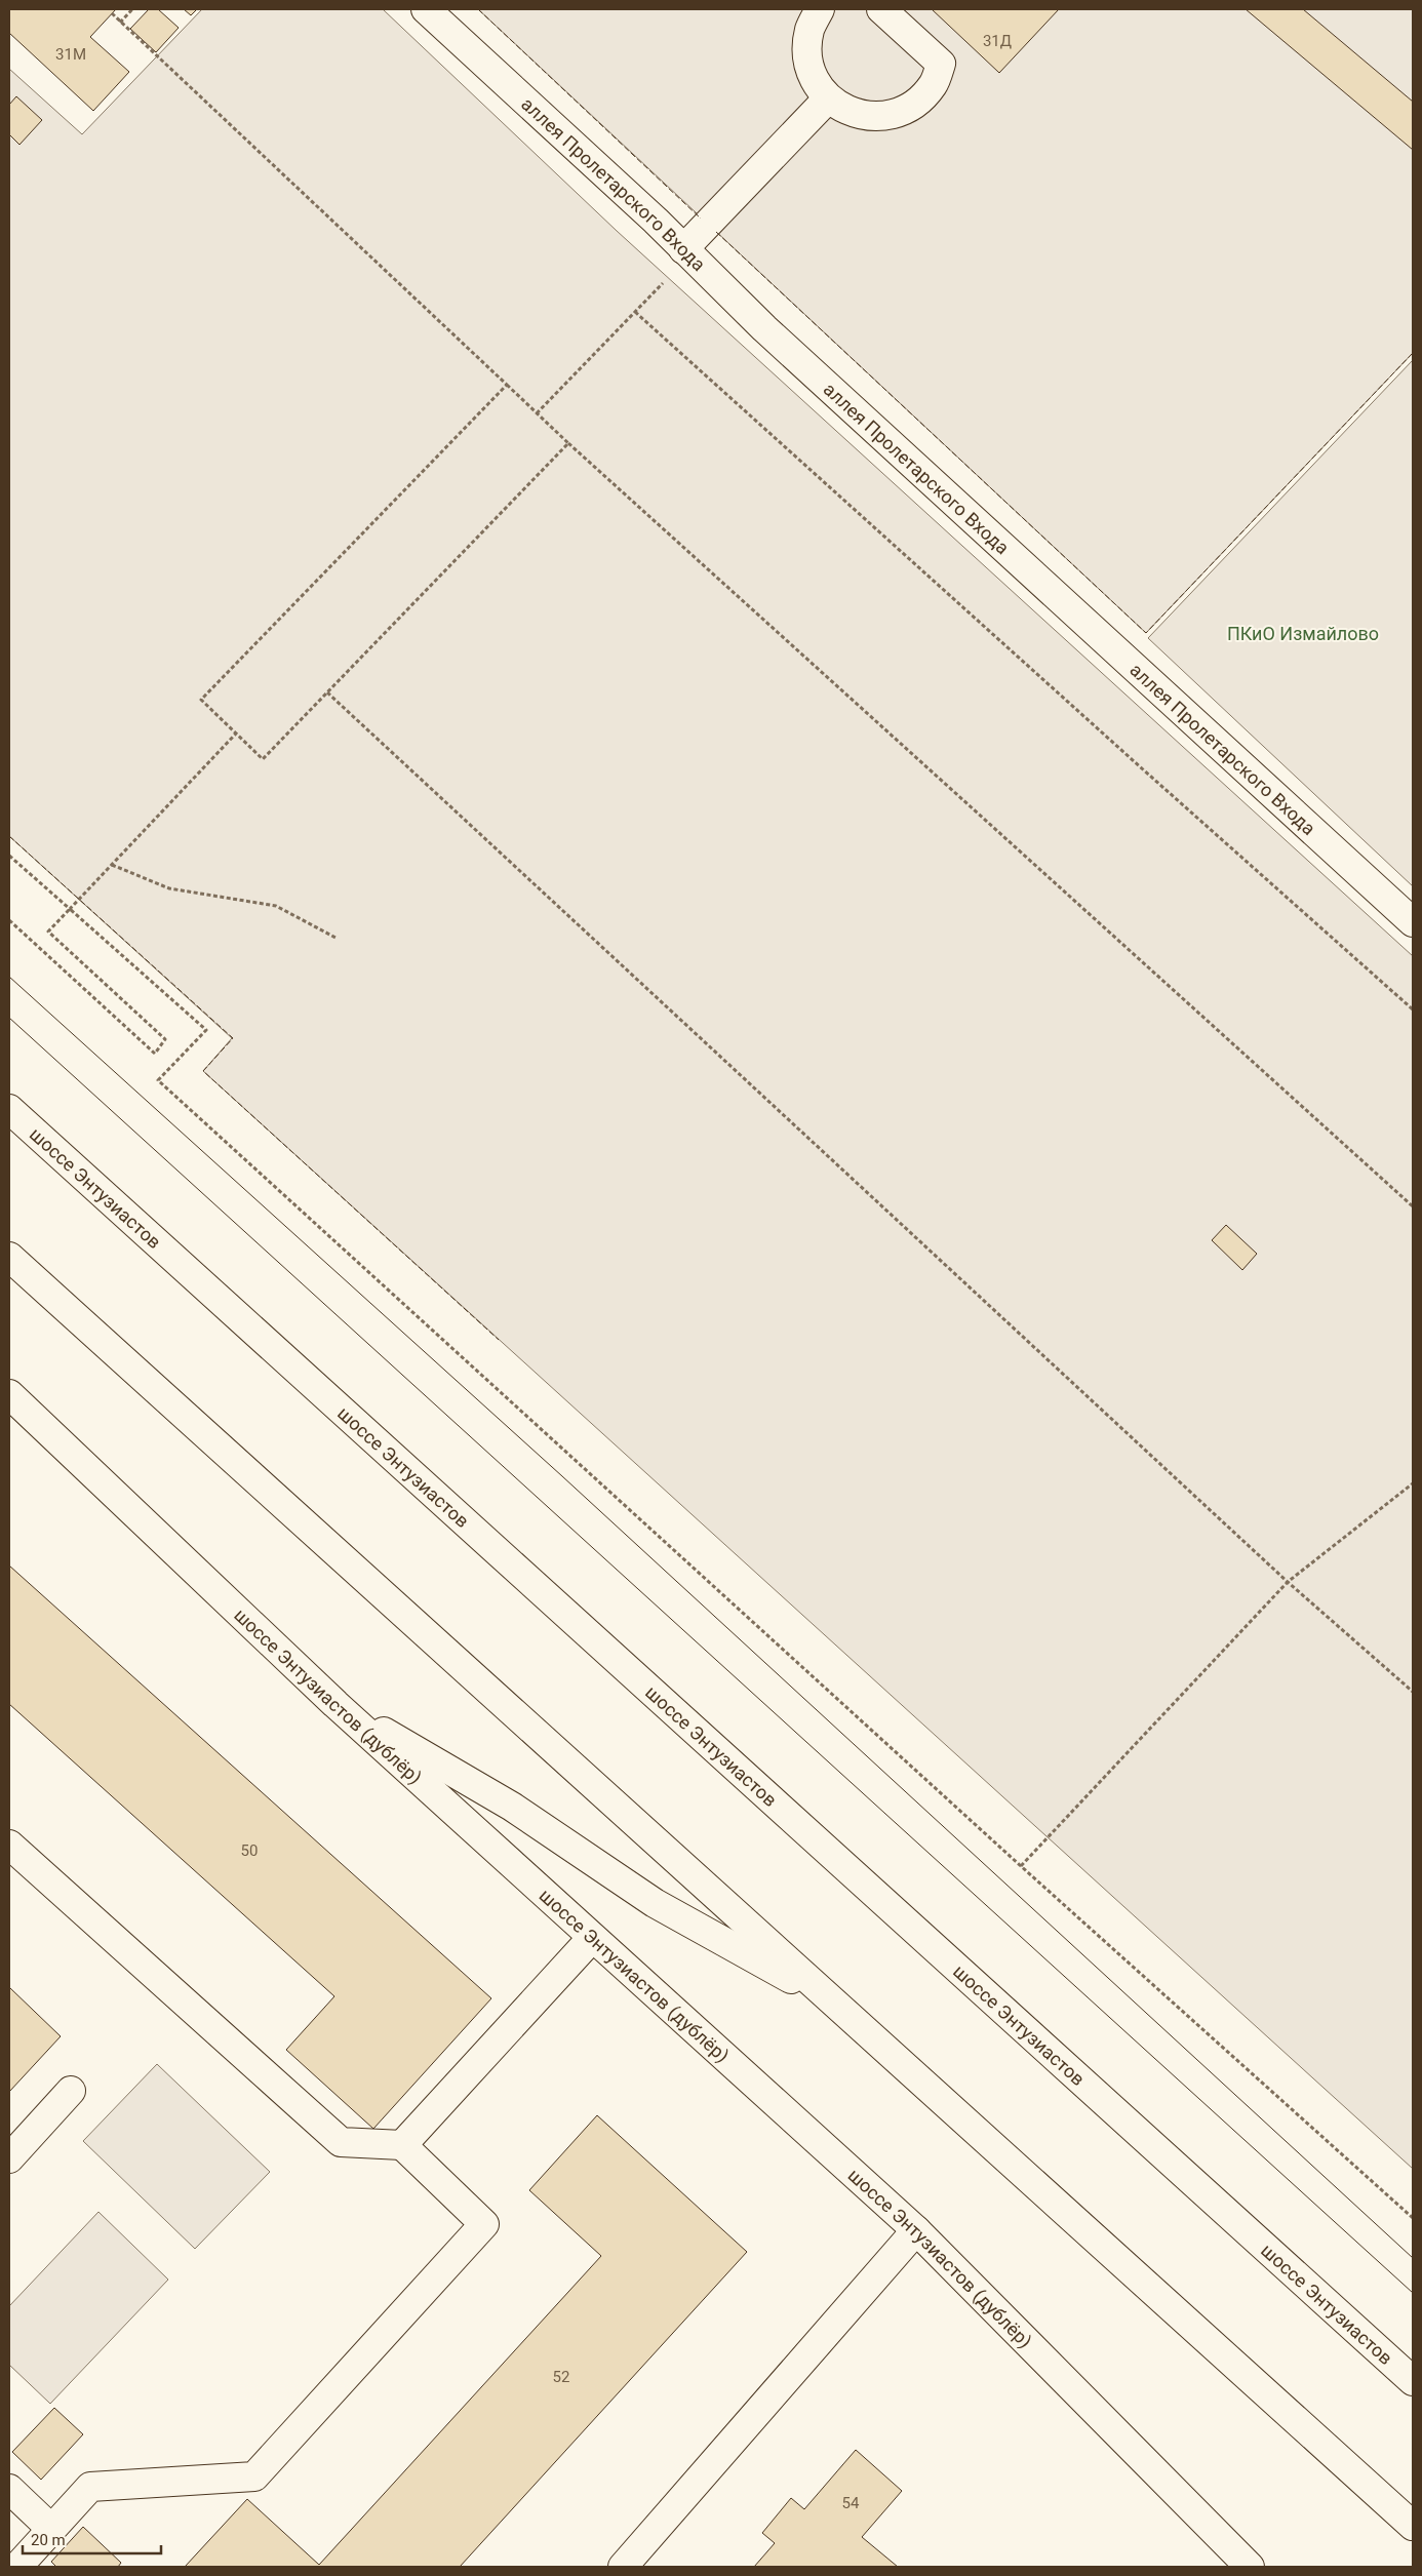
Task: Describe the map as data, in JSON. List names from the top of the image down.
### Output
{
  "streets": {
    "main road": ["аллея Пролетарского Входа", "шоссе Энтузиастов", "шоссе Энтузиастов (дублёр)"]
  },
  "parks": ["ПКиО Измайлово"],
  "house_numbers": [
    "31Д",
    "31М",
    "50",
    "52",
    "54"
  ],
  "scale_bar": "20 m"
}
